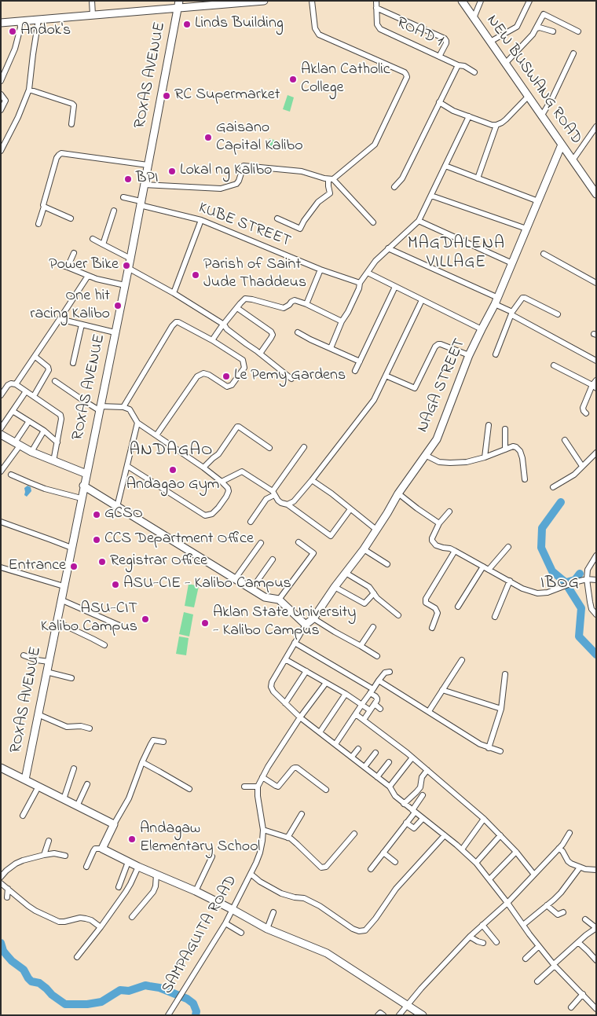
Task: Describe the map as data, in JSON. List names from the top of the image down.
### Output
{
  "streets": {
    "street": [
      "ROAD 1",
      "ROXAS AVENUE",
      "NEW BUSWANG ROAD",
      "KUBE STREET",
      "NAGA STREET",
      "SAMPAGUITA ROAD"
    ]
  },
  "crossings": [
    ["ROXAS AVENUE", "KUBE STREET"],
    ["NEW BUSWANG ROAD", "NAGA STREET"]
  ],
  "districts": ["MAGDALENA VILLAGE", "ANDAGAO", "IBOG"],
  "places": [
    "Linds Building",
    "Andok's",
    "Aklan Catholic College",
    "RC Supermarket",
    "Gaisano Capital Kalibo",
    "Lokal ng Kalibo",
    "BPI",
    "Power Bike",
    "Parish of Saint Jude Thaddeus",
    "One hit racing Kalibo",
    "Le Pemy Gardens",
    "Andagao Gym",
    "GCSO",
    "CCS Department Office",
    "Registrar Office",
    "Entrance",
    "ASU-CIE - Kalibo Campus",
    "ASU-CIT Kalibo Campus",
    "Aklan State University - Kalibo Campus",
    "Andagaw Elementary School"
  ]
}
